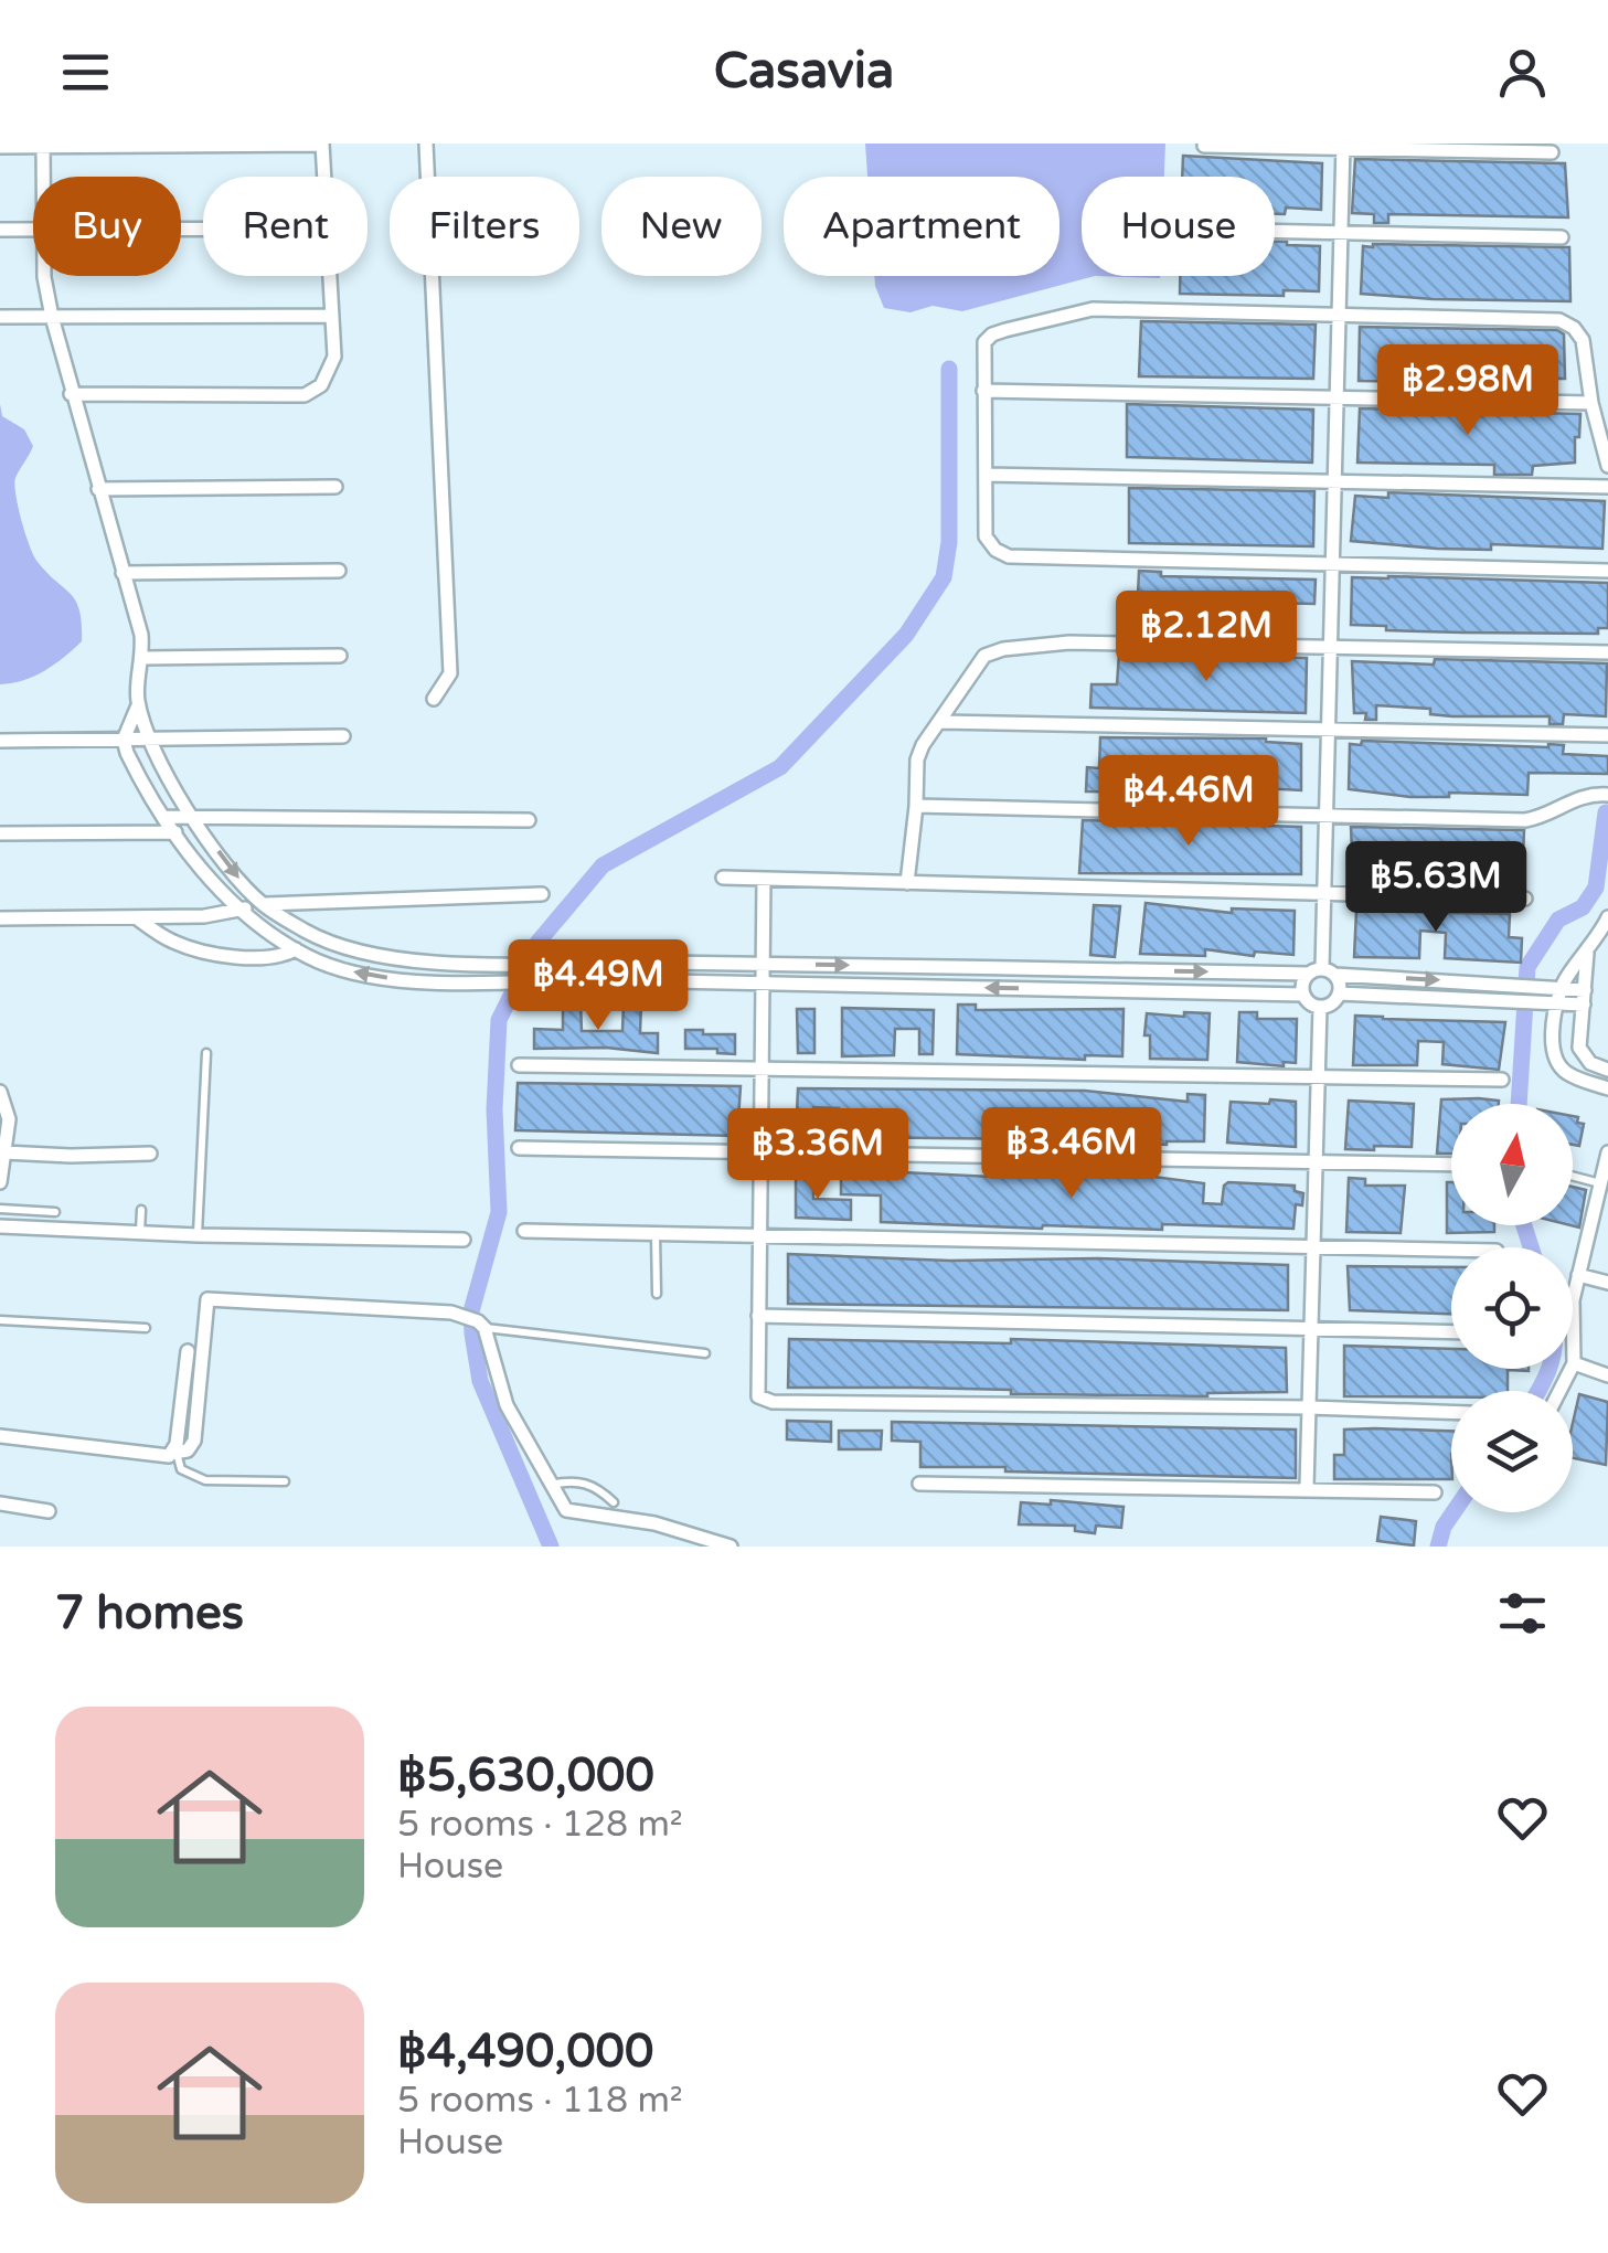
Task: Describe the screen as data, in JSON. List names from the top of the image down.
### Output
{
  "north": "top",
  "page": {
    "header": "Casavia",
    "chip": [
      "Buy",
      "Rent",
      "Filters",
      "New",
      "Apartment",
      "House"
    ],
    "price": [
      "฿2.98M",
      "฿2.12M",
      "฿4.46M",
      "฿5.63M",
      "฿4.49M",
      "฿3.46M",
      "฿3.36M"
    ],
    "heading": "7 homes",
    "list": [
      {
        "name": "฿5,630,000",
        "note": "5 rooms · 128 m² · House"
      },
      {
        "name": "฿4,490,000",
        "note": "5 rooms · 118 m² · House"
      }
    ]
  }
}
